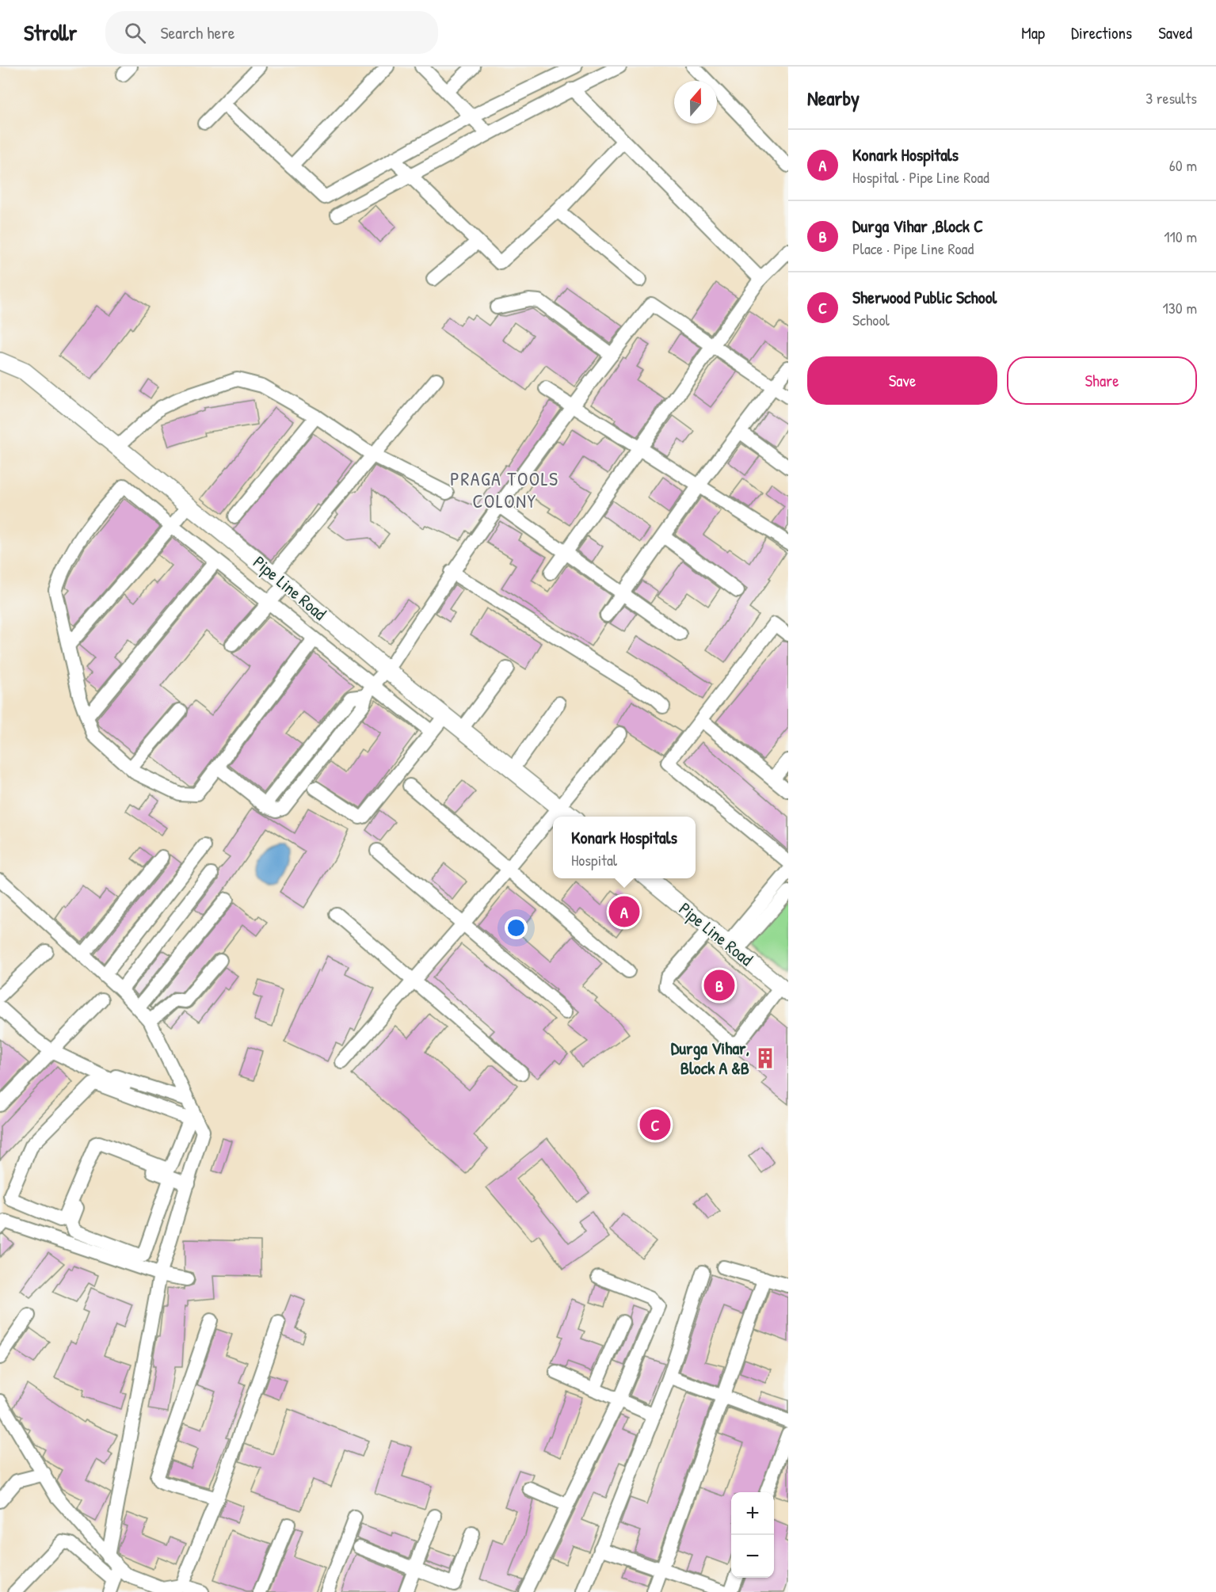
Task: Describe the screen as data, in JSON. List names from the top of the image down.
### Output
{
  "streets": {
    "street": ["Pipe Line Road"]
  },
  "districts": ["PRAGA TOOLS COLONY"],
  "places": {
    "building": ["Durga Vihar, Block A &B"]
  },
  "north": "top",
  "page": {
    "header": "Strollr",
    "search": "Search here",
    "nav": ["Map", "Directions", "Saved"],
    "heading": ["Nearby", "3 results"],
    "list": [
      {
        "mark": "A",
        "name": "Konark Hospitals",
        "note": "Hospital · Pipe Line Road",
        "value": "60 m"
      },
      {
        "mark": "B",
        "name": "Durga Vihar ,Block C",
        "note": "Place · Pipe Line Road",
        "value": "110 m"
      },
      {
        "mark": "C",
        "name": "Sherwood Public School",
        "note": "School",
        "value": "130 m"
      }
    ],
    "buttons": ["Save", "Share"],
    "popup": ["Konark Hospitals", "Hospital"],
    "pins": ["A", "B", "C"],
    "map_buttons": ["+", "−"]
  }
}
